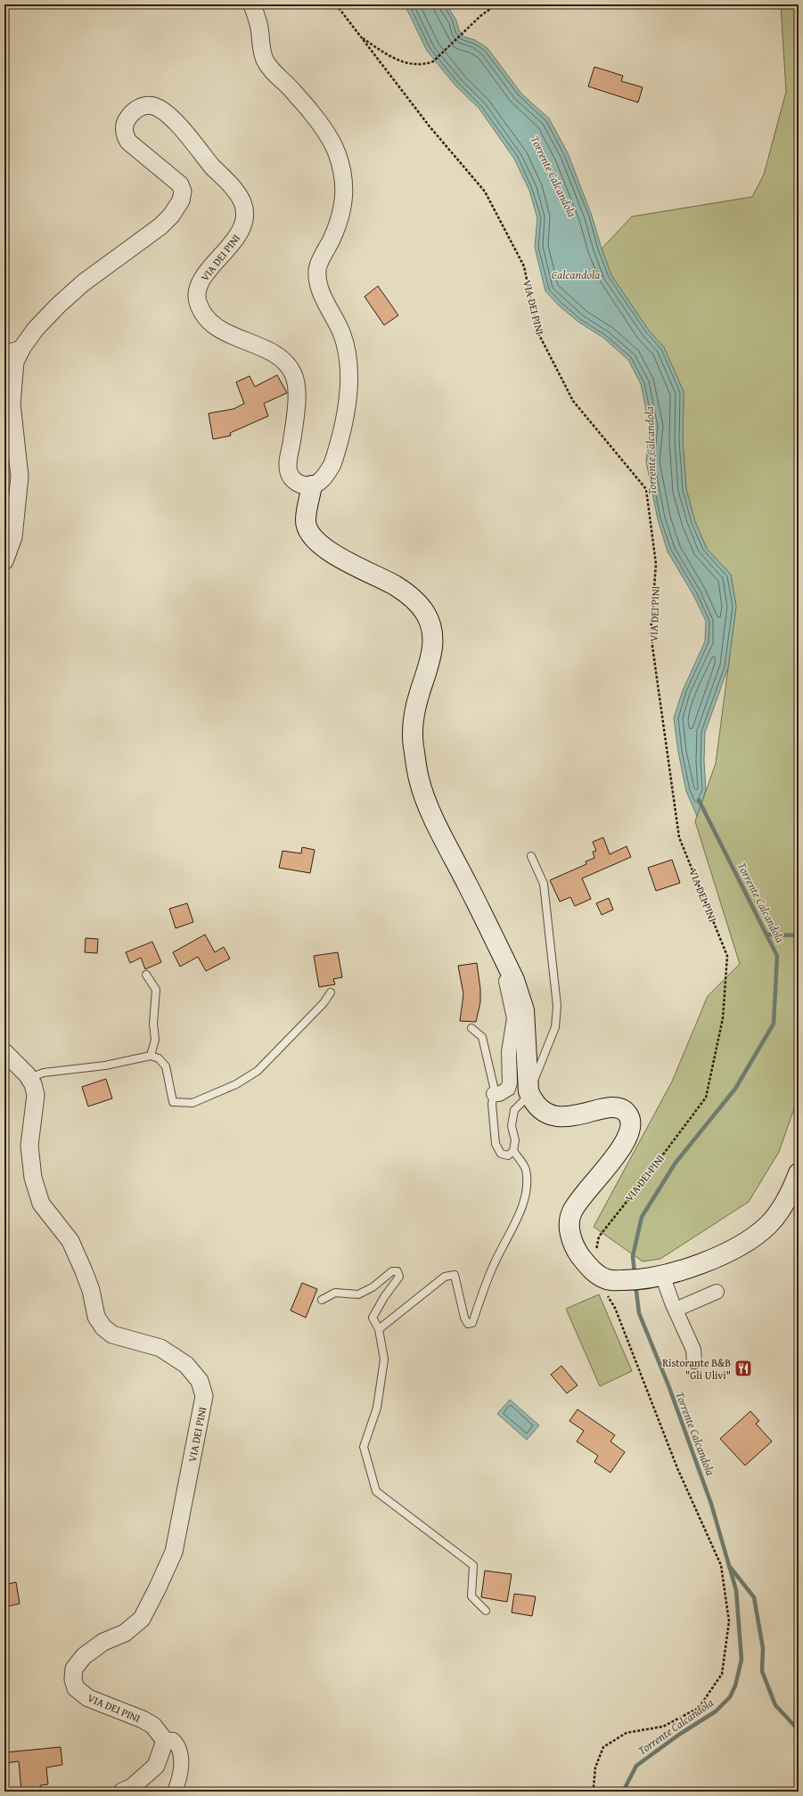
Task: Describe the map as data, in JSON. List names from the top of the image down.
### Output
{
  "streets": {
    "street": ["VIA DEI PINI"]
  },
  "water": ["Torrente Calcandola", "Calcandola"],
  "places": {
    "restaurant": ["Ristorante B&B \"Gli Ulivi\""]
  }
}
